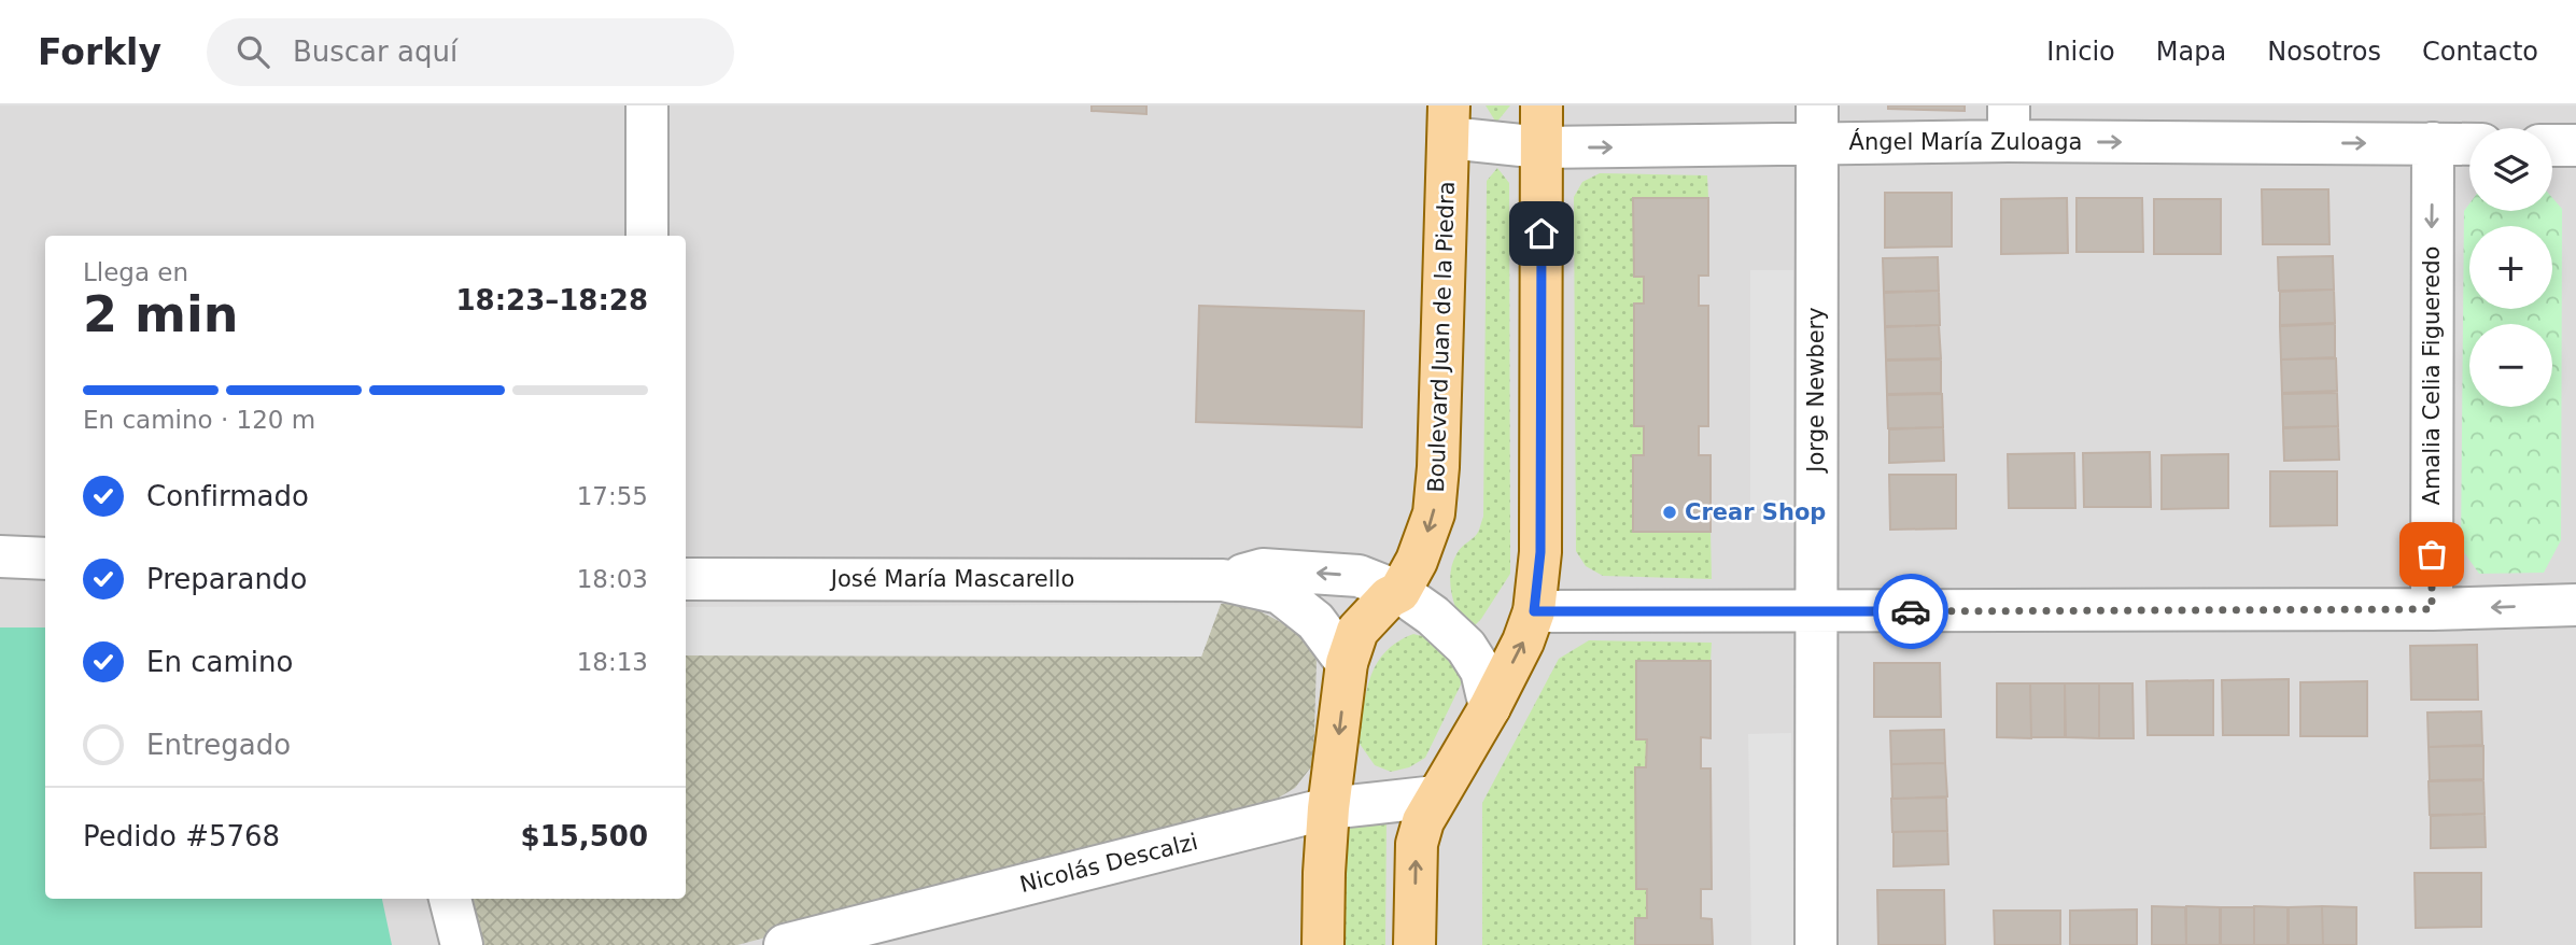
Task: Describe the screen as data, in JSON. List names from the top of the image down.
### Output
{
  "streets": {
    "main road": ["Boulevard Juan de la Piedra"],
    "street": [
      "Ángel María Zuloaga",
      "Amalia Celia Figueredo",
      "Jorge Newbery",
      "José María Mascarello",
      "Nicolás Descalzi"
    ]
  },
  "crossings": [
    ["Ángel María Zuloaga", "Boulevard Juan de la Piedra"],
    ["Ángel María Zuloaga", "Amalia Celia Figueredo"],
    ["Ángel María Zuloaga", "Jorge Newbery"],
    ["Boulevard Juan de la Piedra", "Nicolás Descalzi"]
  ],
  "one_way": ["Ángel María Zuloaga", "Amalia Celia Figueredo"],
  "places": ["Crear Shop"],
  "page": {
    "header": "Forkly",
    "search": "Buscar aquí",
    "nav": [
      "Inicio",
      "Mapa",
      "Nosotros",
      "Contacto"
    ],
    "map_buttons": ["+", "−"],
    "heading": ["2 min", "Llega en", "18:23–18:28"],
    "panel": ["Pedido #5768", "$15,500"],
    "bar": "En camino · 120 m",
    "list": [
      ["Confirmado", "17:55"],
      ["Preparando", "18:03"],
      ["En camino", "18:13"],
      "Entregado"
    ]
  }
}
